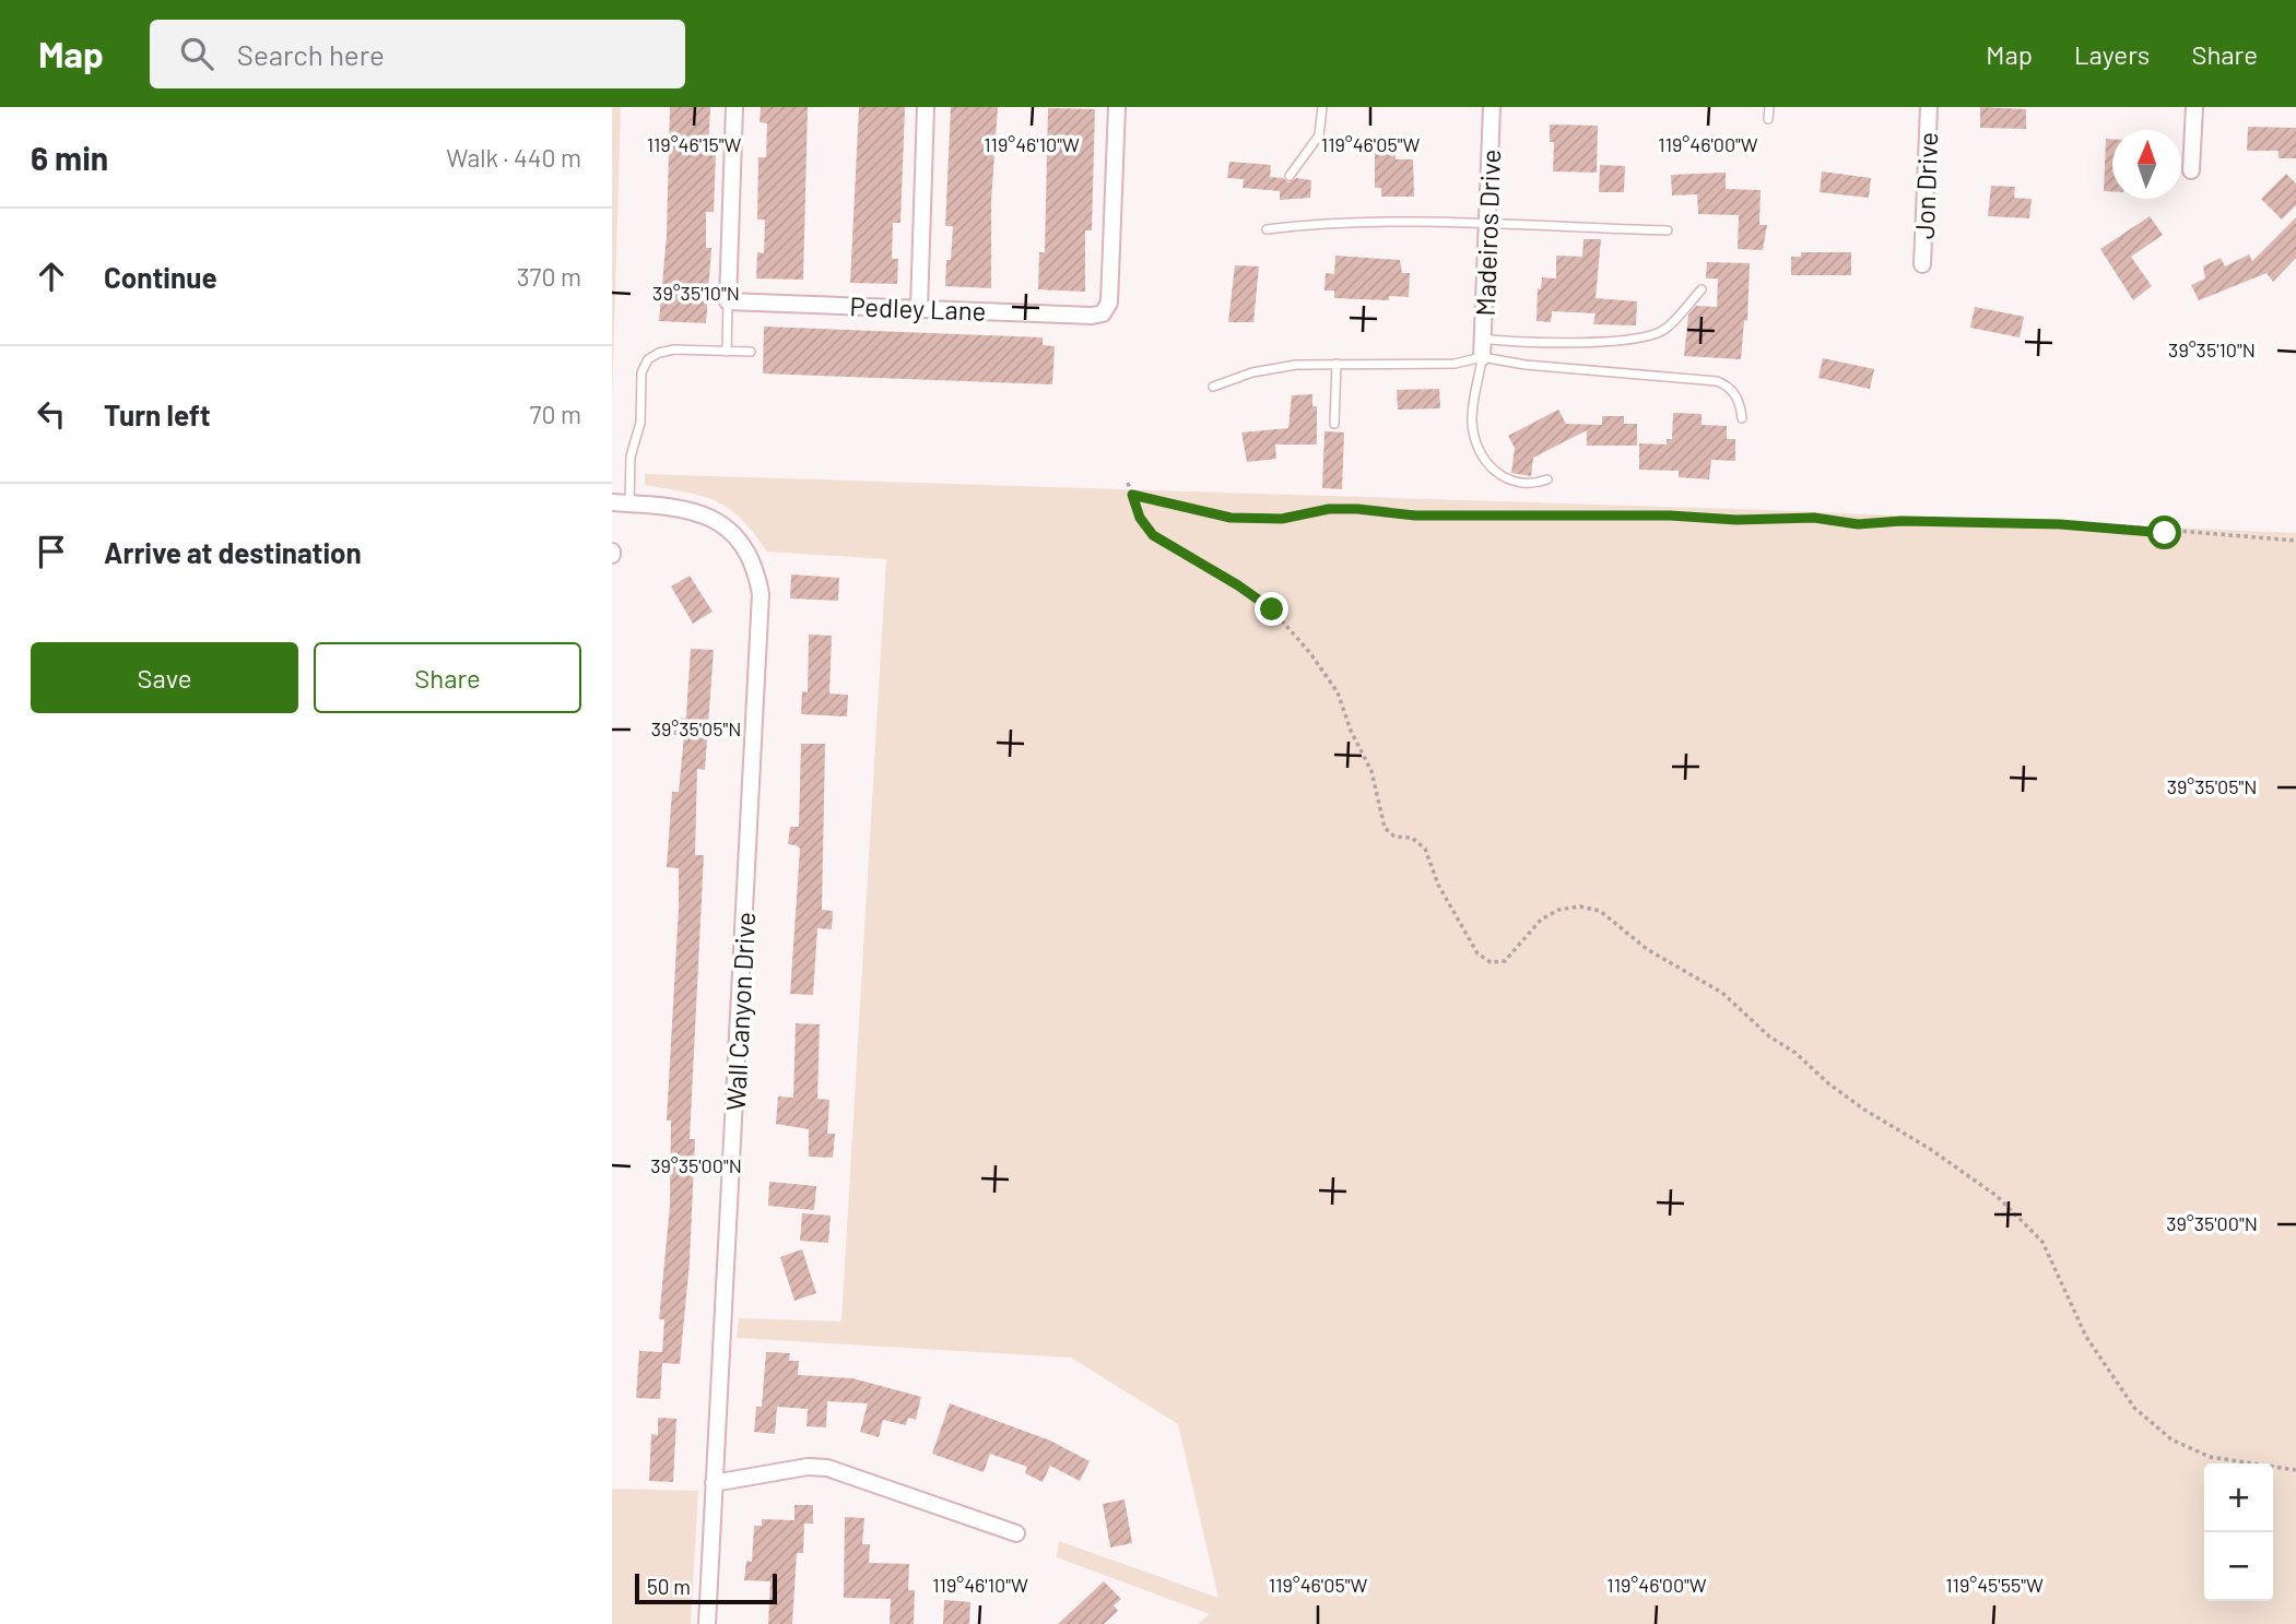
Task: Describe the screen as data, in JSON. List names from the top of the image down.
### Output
{
  "streets": {
    "street": [
      "Jon Drive",
      "Madeiros Drive",
      "Pedley Lane",
      "Wall Canyon Drive"
    ]
  },
  "scale_bar": "50 m",
  "north": "top",
  "page": {
    "header": "Map",
    "search": "Search here",
    "nav": ["Map", "Layers", "Share"],
    "heading": ["6 min", "Walk · 440 m"],
    "list": [
      ["Continue", "370 m"],
      ["Turn left", "70 m"],
      "Arrive at destination"
    ],
    "buttons": ["Save", "Share"],
    "map_buttons": ["+", "−"],
    "scale": "50 m"
  },
  "coordinates": [
    "119°46'15\"W",
    "119°46'10\"W",
    "119°46'05\"W",
    "119°46'00\"W",
    "39°35'10\"N",
    "39°35'05\"N",
    "39°35'00\"N",
    "119°45'55\"W"
  ]
}
